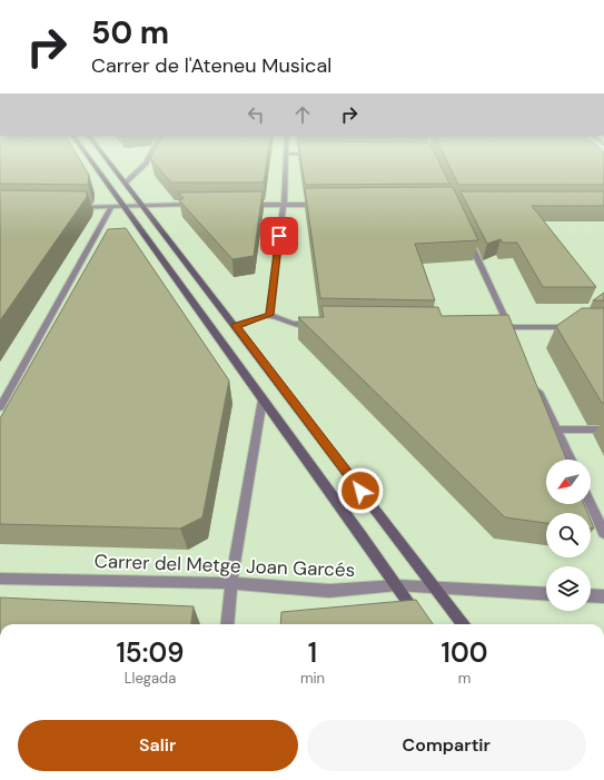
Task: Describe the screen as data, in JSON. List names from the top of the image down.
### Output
{
  "streets": {
    "street": ["Carrer del Metge Joan Garcés"]
  },
  "north": "bottom left",
  "page": {
    "turn": ["50 m", "Carrer de l'Ateneu Musical"],
    "eta": [
      "15:09",
      "Llegada",
      "1",
      "min",
      "100",
      "m"
    ],
    "buttons": ["Salir", "Compartir"]
  }
}
